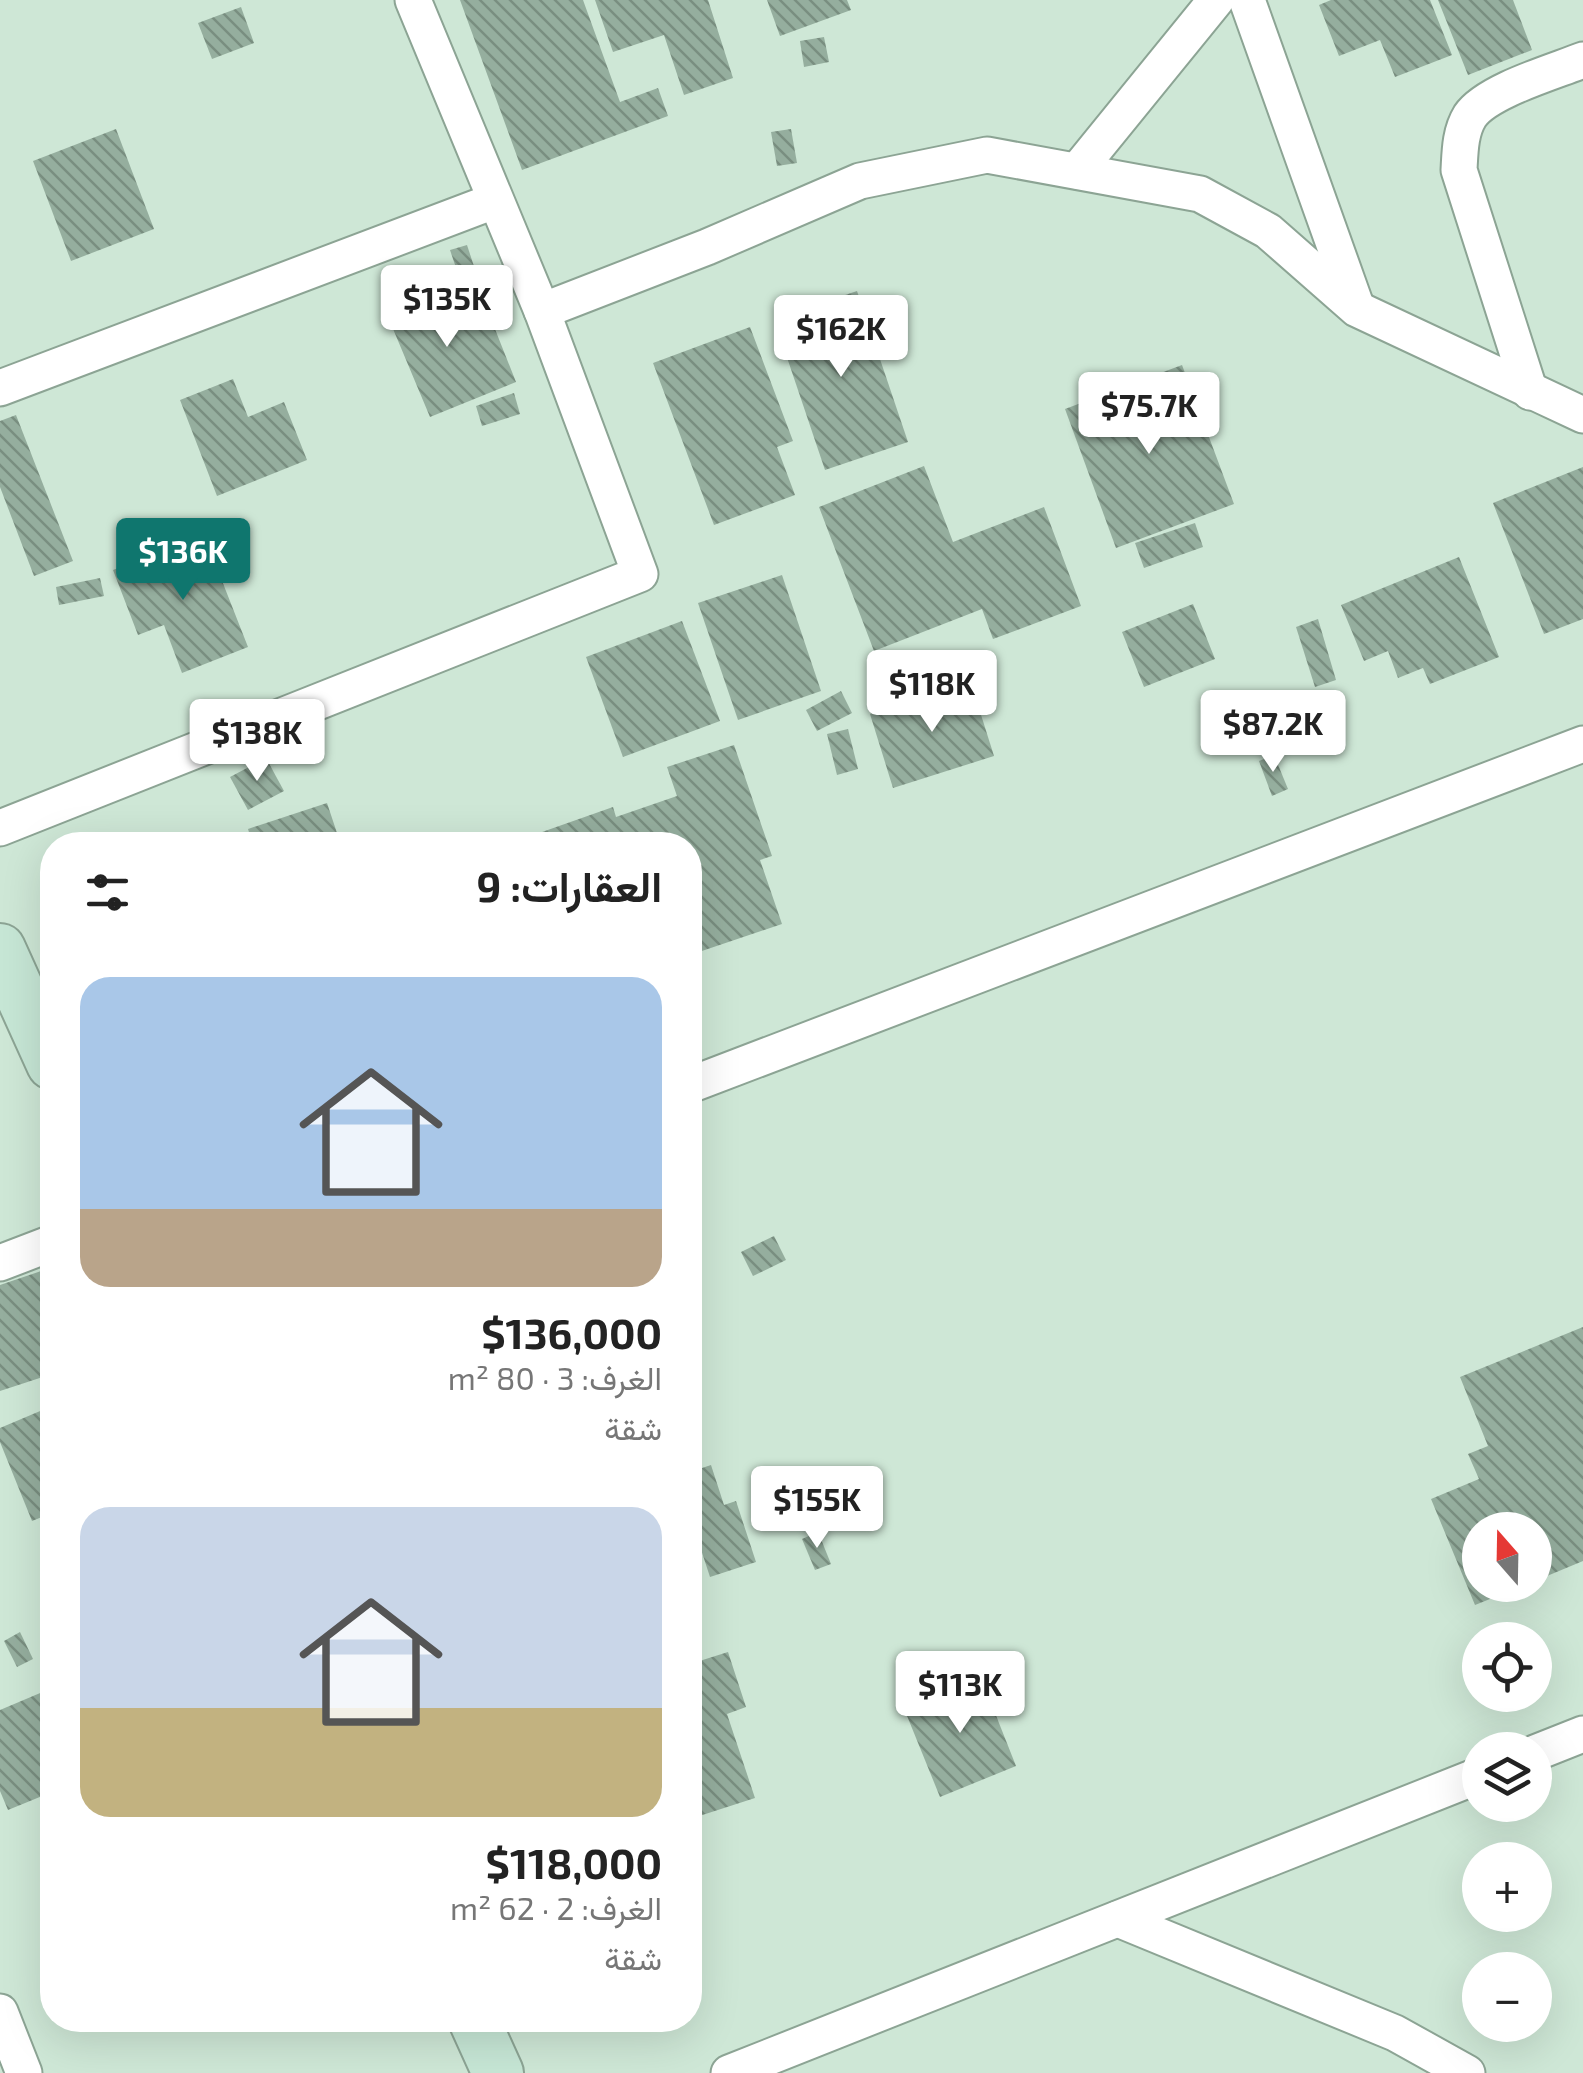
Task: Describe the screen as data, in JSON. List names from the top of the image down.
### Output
{
  "north": "top",
  "page": {
    "price": [
      "$135K",
      "$162K",
      "$75.7K",
      "$136K",
      "$118K",
      "$87.2K",
      "$138K",
      "$155K",
      "$113K"
    ],
    "heading": "العقارات: 9",
    "list": [
      {
        "name": "$136,000",
        "note": "الغرف: 3 · 80 m² · شقة"
      },
      {
        "name": "$118,000",
        "note": "الغرف: 2 · 62 m² · شقة"
      }
    ],
    "map_buttons": ["+", "−"]
  }
}
